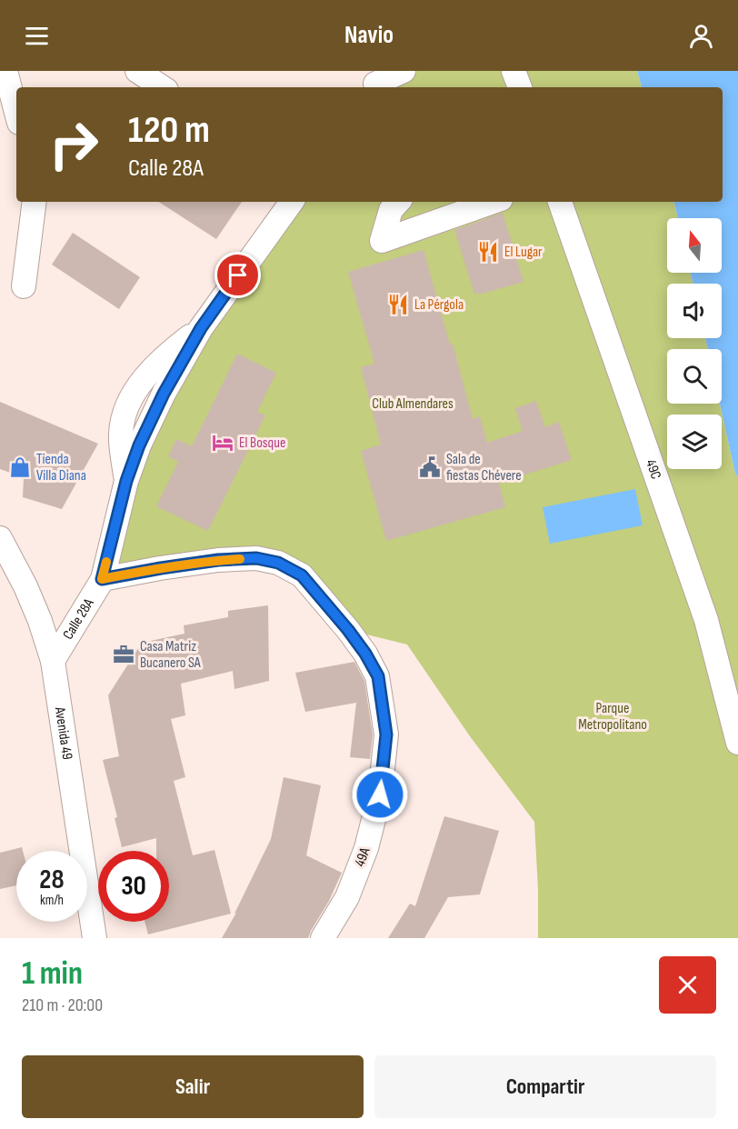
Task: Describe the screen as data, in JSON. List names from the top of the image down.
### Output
{
  "streets": {
    "street": [
      "49C",
      "Calle 28A",
      "Avenida 49",
      "49A"
    ]
  },
  "crossings": [
    ["Calle 28A", "Avenida 49"],
    ["Calle 28A", "49A"]
  ],
  "parks": ["Club Almendares", "Parque Metropolitano"],
  "places": {
    "restaurant": ["El Lugar", "La Pérgola"],
    "hotel": ["El Bosque"],
    "shop": ["Tienda Villa Diana"],
    "public building": ["Sala de fiestas Chévere"],
    "office": ["Casa Matriz Bucanero SA"]
  },
  "north": "top",
  "page": {
    "header": "Navio",
    "turn": ["120 m", "Calle 28A"],
    "speed": "28 km/h",
    "limit": "30",
    "heading": ["1 min", "210 m · 20:00"],
    "buttons": ["Salir", "Compartir"]
  }
}
